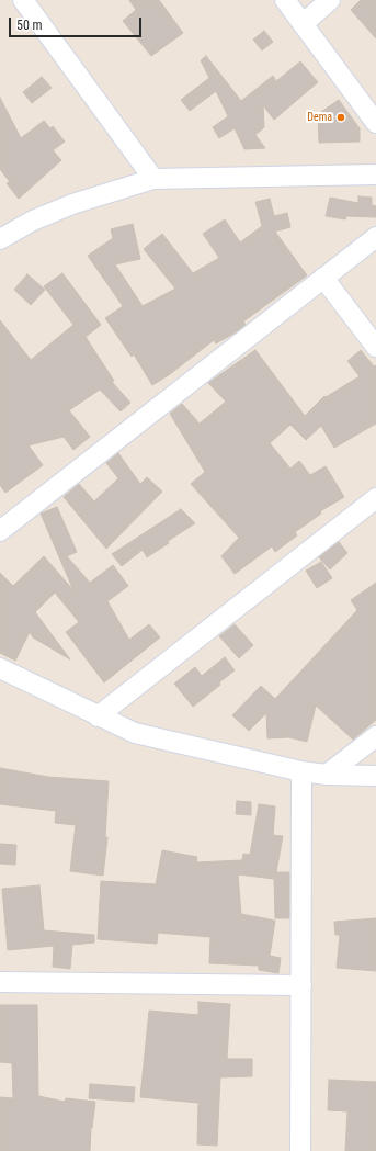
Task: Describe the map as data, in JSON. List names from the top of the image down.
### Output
{
  "places": ["Dema"],
  "scale_bar": "50 m"
}
